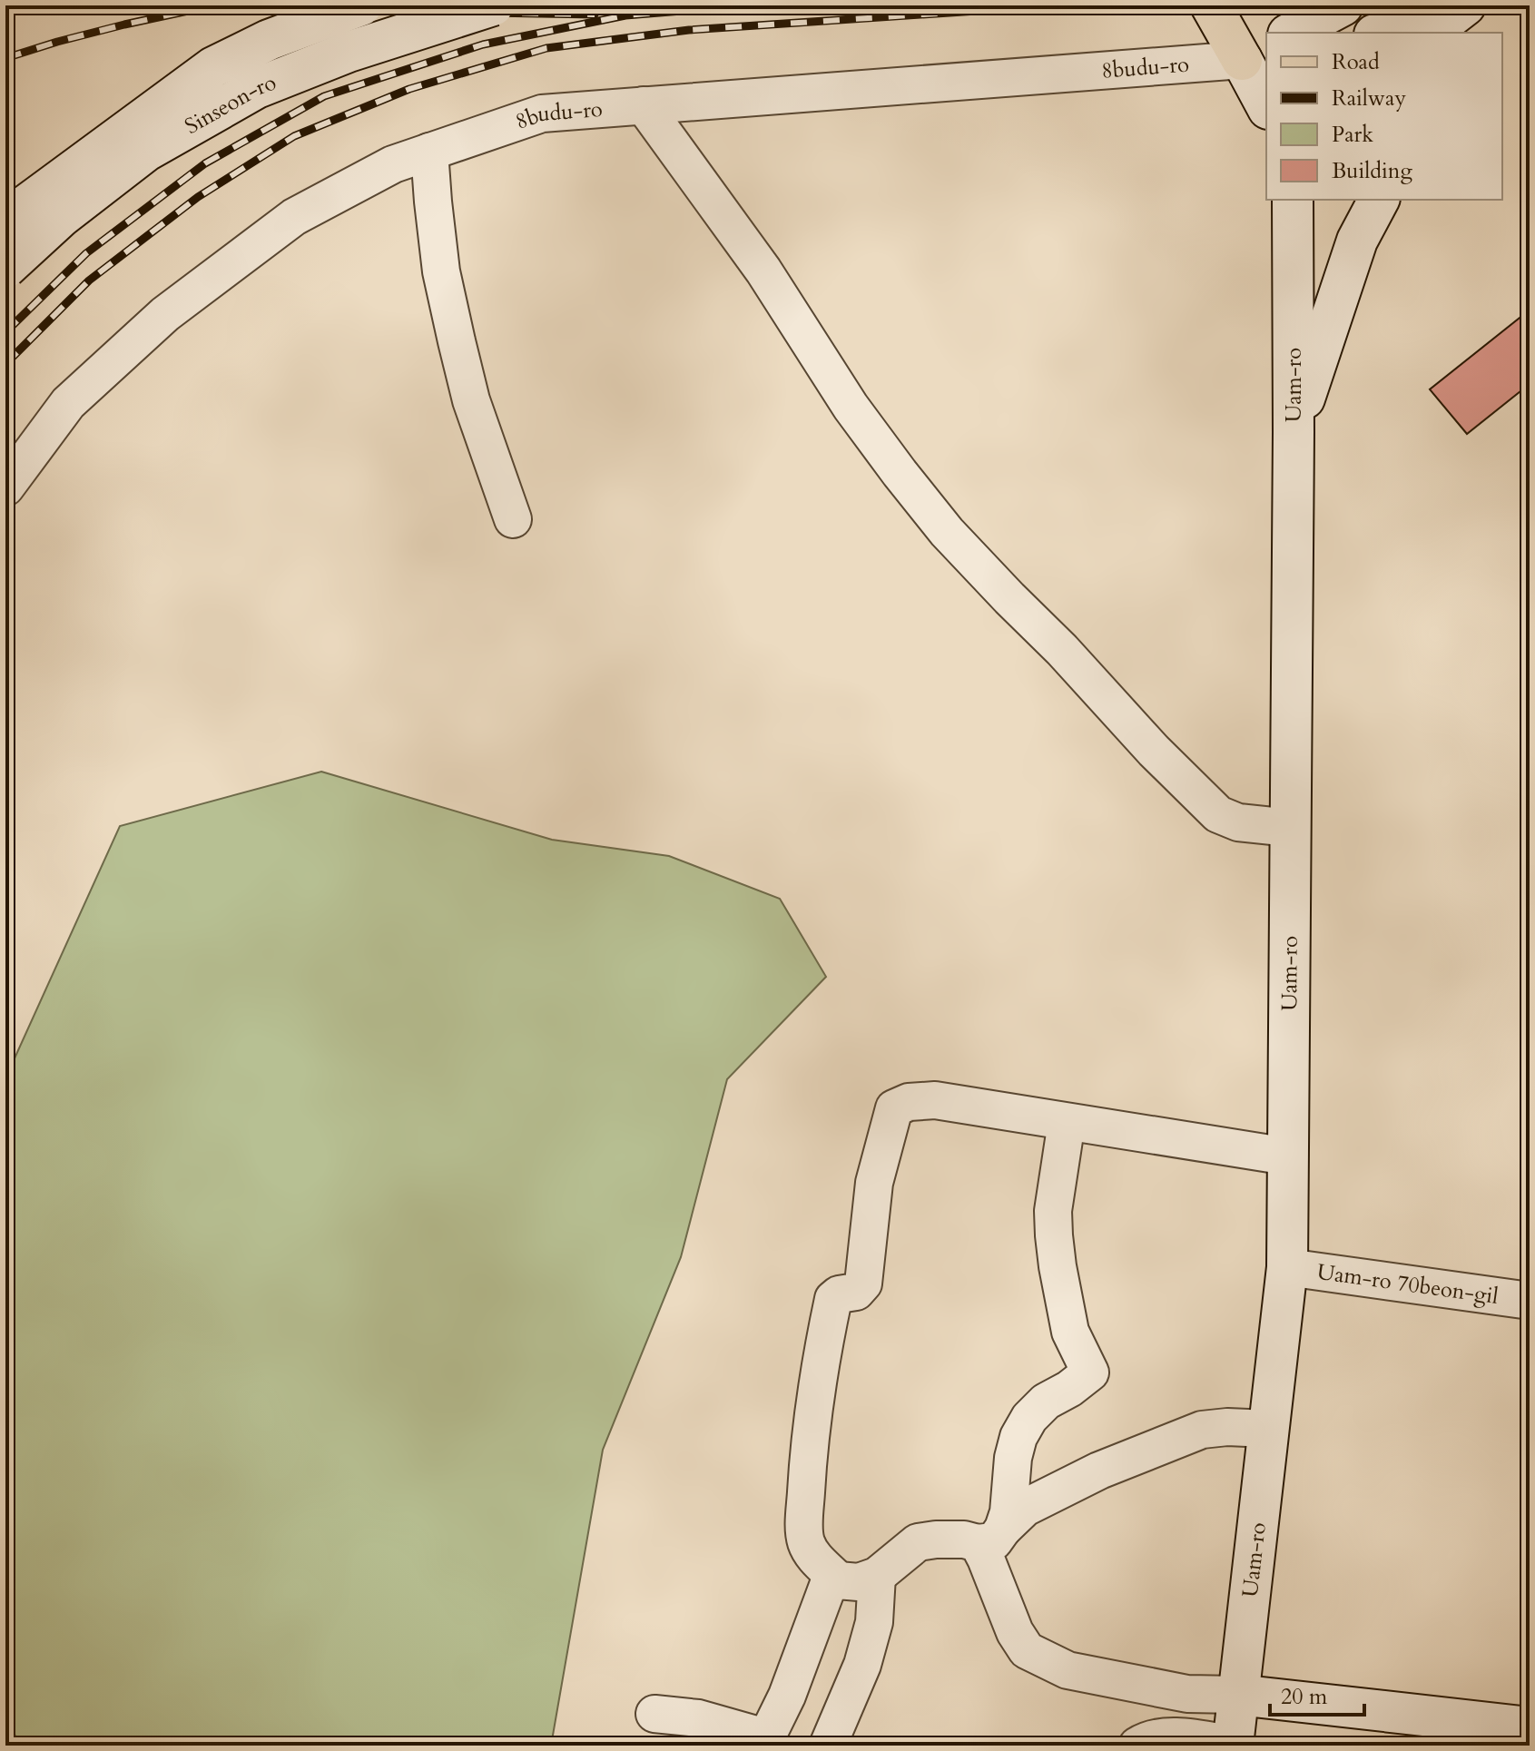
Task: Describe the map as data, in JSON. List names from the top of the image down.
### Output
{
  "streets": {
    "main road": ["Sinseon-ro", "Uam-ro"],
    "street": ["8budu-ro", "Uam-ro 70beon-gil"]
  },
  "crossings": [
    ["Uam-ro", "Uam-ro 70beon-gil"]
  ],
  "legend": [
    "Road",
    "Railway",
    "Park",
    "Building"
  ],
  "scale_bar": "20 m"
}
